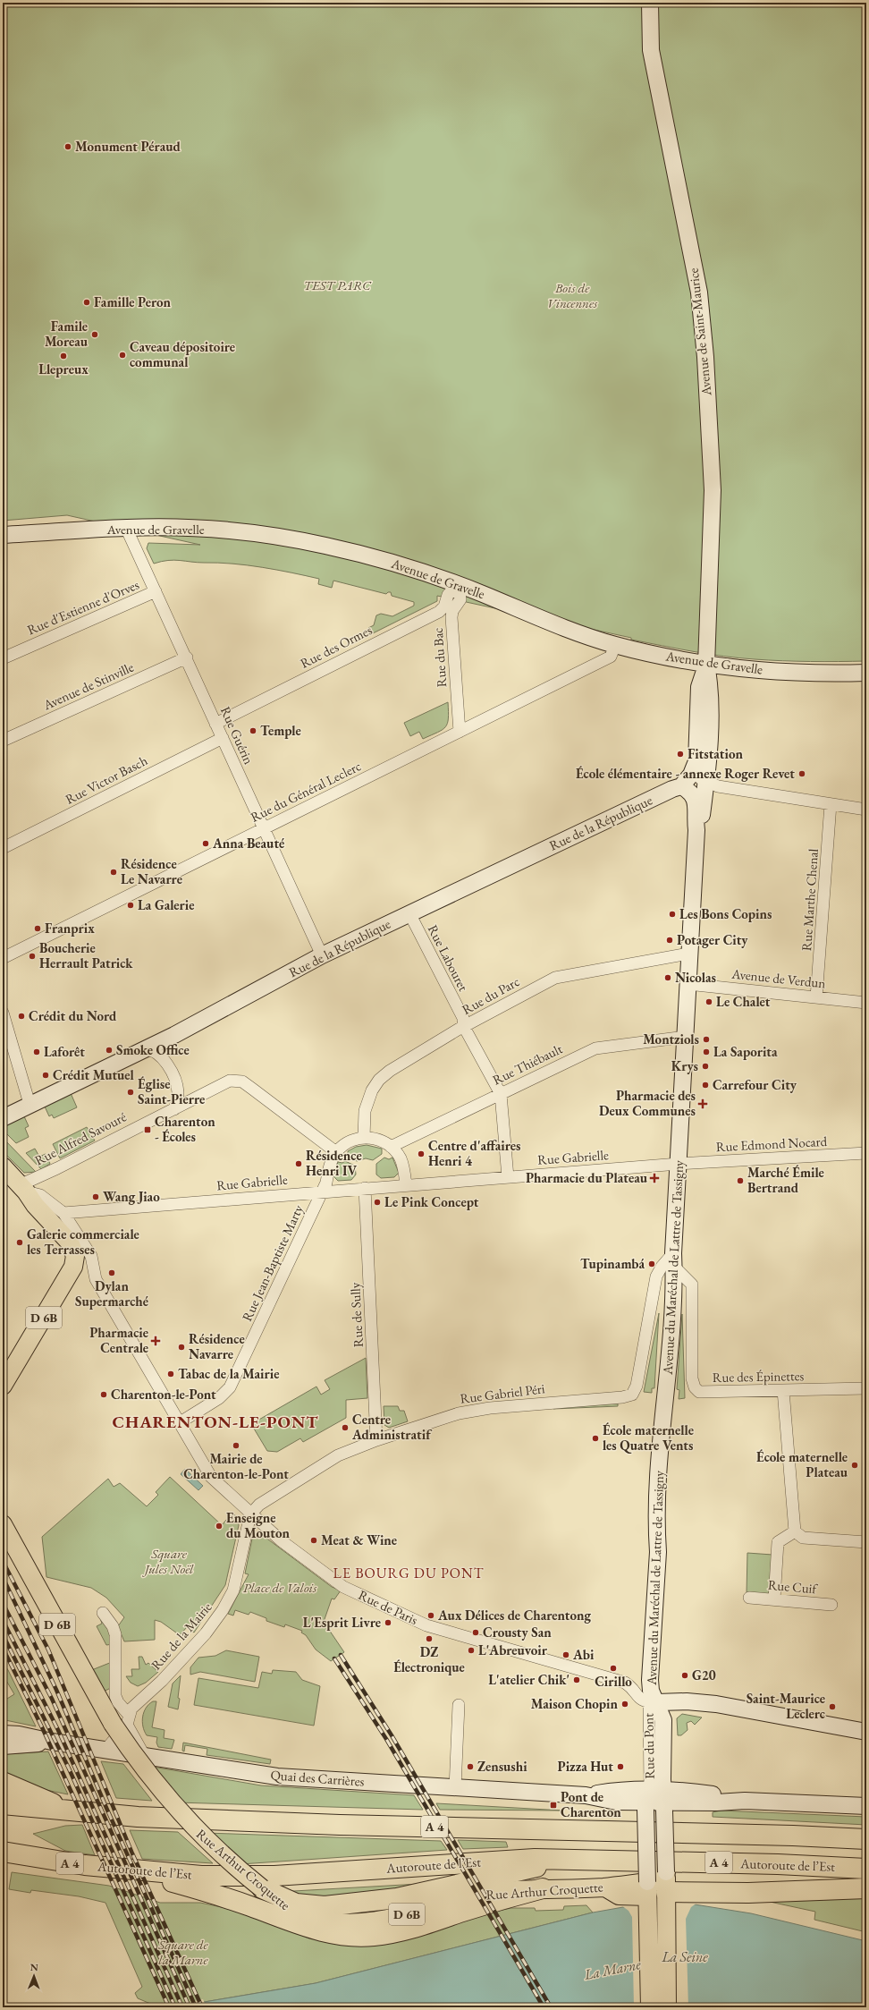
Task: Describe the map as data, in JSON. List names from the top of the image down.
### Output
{
  "streets": {
    "highway": ["A 4", "Autoroute de l’Est"],
    "main road": [
      "Avenue de Saint-Maurice",
      "Avenue de Gravelle",
      "Rue de la République",
      "Avenue du Maréchal de Lattre de Tassigny",
      "D 6B",
      "Rue de Paris",
      "Rue du Pont",
      "Quai des Carrières",
      "Rue Arthur Croquette"
    ],
    "street": [
      "Rue d'Estienne d'Orves",
      "Rue des Ormes",
      "Rue du Bac",
      "Avenue de Stinville",
      "Rue Guérin",
      "Rue Victor Basch",
      "Rue du Général Leclerc",
      "Rue Marthe Chenal",
      "Rue Labouret",
      "Avenue de Verdun",
      "Rue du Parc",
      "Rue Thiébault",
      "Rue Alfred Savouré",
      "Rue Edmond Nocard",
      "Rue Gabrielle",
      "Rue Jean-Baptiste Marty",
      "Rue de Sully",
      "Rue des Épinettes",
      "Rue Gabriel Péri",
      "Rue Cuif",
      "Rue de la Mairie"
    ]
  },
  "crossings": [
    ["Avenue de Saint-Maurice", "Avenue de Gravelle"],
    ["Avenue de Saint-Maurice", "Avenue du Maréchal de Lattre de Tassigny"],
    ["Avenue de Gravelle", "Rue Guérin"],
    ["Avenue de Gravelle", "Rue du Général Leclerc"],
    ["Avenue de Gravelle", "Avenue du Maréchal de Lattre de Tassigny"],
    ["Rue d'Estienne d'Orves", "Rue Guérin"],
    ["Rue des Ormes", "Rue du Bac"],
    ["Rue des Ormes", "Rue Guérin"],
    ["Rue du Bac", "Rue du Général Leclerc"],
    ["Avenue de Stinville", "Rue Guérin"],
    ["Rue Guérin", "Rue Victor Basch"],
    ["Rue Guérin", "Rue du Général Leclerc"],
    ["Rue Guérin", "Rue de la République"],
    ["Rue de la République", "Rue Labouret"],
    ["Rue de la République", "Avenue du Maréchal de Lattre de Tassigny"],
    ["Rue Marthe Chenal", "Avenue de Verdun"],
    ["Rue Labouret", "Rue du Parc"],
    ["Rue Labouret", "Rue Thiébault"],
    ["Rue Labouret", "Rue Gabrielle"],
    ["Avenue de Verdun", "Avenue du Maréchal de Lattre de Tassigny"],
    ["Rue du Parc", "Avenue du Maréchal de Lattre de Tassigny"],
    ["Rue Thiébault", "Avenue du Maréchal de Lattre de Tassigny"],
    ["Rue Alfred Savouré", "Rue Jean-Baptiste Marty"],
    ["Rue Alfred Savouré", "D 6B"],
    ["Rue Alfred Savouré", "Rue de Paris"],
    ["Rue Edmond Nocard", "Rue Gabrielle"],
    ["Rue Edmond Nocard", "Avenue du Maréchal de Lattre de Tassigny"],
    ["Rue Gabrielle", "Rue Jean-Baptiste Marty"],
    ["Rue Gabrielle", "Avenue du Maréchal de Lattre de Tassigny"],
    ["Rue Gabrielle", "Rue de Sully"],
    ["Rue Gabrielle", "Rue de Paris"],
    ["Rue Jean-Baptiste Marty", "Rue de Paris"],
    ["Avenue du Maréchal de Lattre de Tassigny", "Rue des Épinettes"],
    ["Avenue du Maréchal de Lattre de Tassigny", "Rue Gabriel Péri"],
    ["Avenue du Maréchal de Lattre de Tassigny", "Rue de Paris"],
    ["Avenue du Maréchal de Lattre de Tassigny", "Rue du Pont"],
    ["Rue de Sully", "Rue Gabriel Péri"],
    ["D 6B", "Rue de Paris"],
    ["Rue des Épinettes", "Rue Gabriel Péri"],
    ["Rue Gabriel Péri", "Rue de Paris"],
    ["Rue Gabriel Péri", "Rue de la Mairie"],
    ["Rue de Paris", "Rue de la Mairie"],
    ["Rue de Paris", "Rue du Pont"],
    ["Rue de la Mairie", "Quai des Carrières"],
    ["Rue de la Mairie", "Rue Arthur Croquette"],
    ["Rue du Pont", "Quai des Carrières"]
  ],
  "districts": ["CHARENTON-LE-PONT", "LE BOURG DU PONT"],
  "water": ["La Seine", "La Marne"],
  "parks": [
    "TEST PARC",
    "Bois de Vincennes",
    "Square Jules Noël",
    "Place de Valois",
    "Square de la Marne"
  ],
  "places": {
    "other": [
      "Monument Péraud",
      "Famille Peron",
      "Famile Moreau",
      "Caveau dépositoire communal",
      "Llepreux",
      "Temple",
      "Fitstation",
      "École élémentaire - annexe Roger Revet",
      "Anna Beauté",
      "Résidence Le Navarre",
      "La Galerie",
      "Les Bons Copins",
      "Franprix",
      "Potager City",
      "Boucherie Herrault Patrick",
      "Nicolas",
      "Le Chalet",
      "Crédit du Nord",
      "Montziols",
      "Smoke Office",
      "Laforêt",
      "La Saporita",
      "Krys",
      "Crédit Mutuel",
      "Carrefour City",
      "Église Saint-Pierre",
      "Centre d'affaires Henri 4",
      "Résidence Henri IV",
      "Marché Émile Bertrand",
      "Wang Jiao",
      "Le Pink Concept",
      "Galerie commerciale les Terrasses",
      "Tupinambá",
      "Dylan Supermarché",
      "Résidence Navarre",
      "Tabac de la Mairie",
      "Charenton-le-Pont",
      "Centre Administratif",
      "École maternelle les Quatre Vents",
      "Mairie de Charenton-le-Pont",
      "École maternelle Plateau",
      "Enseigne du Mouton",
      "Meat & Wine",
      "Aux Délices de Charentong",
      "L'Esprit Livre",
      "Crousty San",
      "DZ Électronique",
      "L'Abreuvoir",
      "Abi",
      "Cirillo",
      "G20",
      "L'atelier Chik'",
      "Maison Chopin",
      "Saint-Maurice Leclerc",
      "Zensushi",
      "Pizza Hut"
    ],
    "health": ["Pharmacie des Deux Communes", "Pharmacie du Plateau", "Pharmacie Centrale"],
    "transit": ["Charenton - Écoles", "Pont de Charenton"]
  },
  "north": "top"
}
